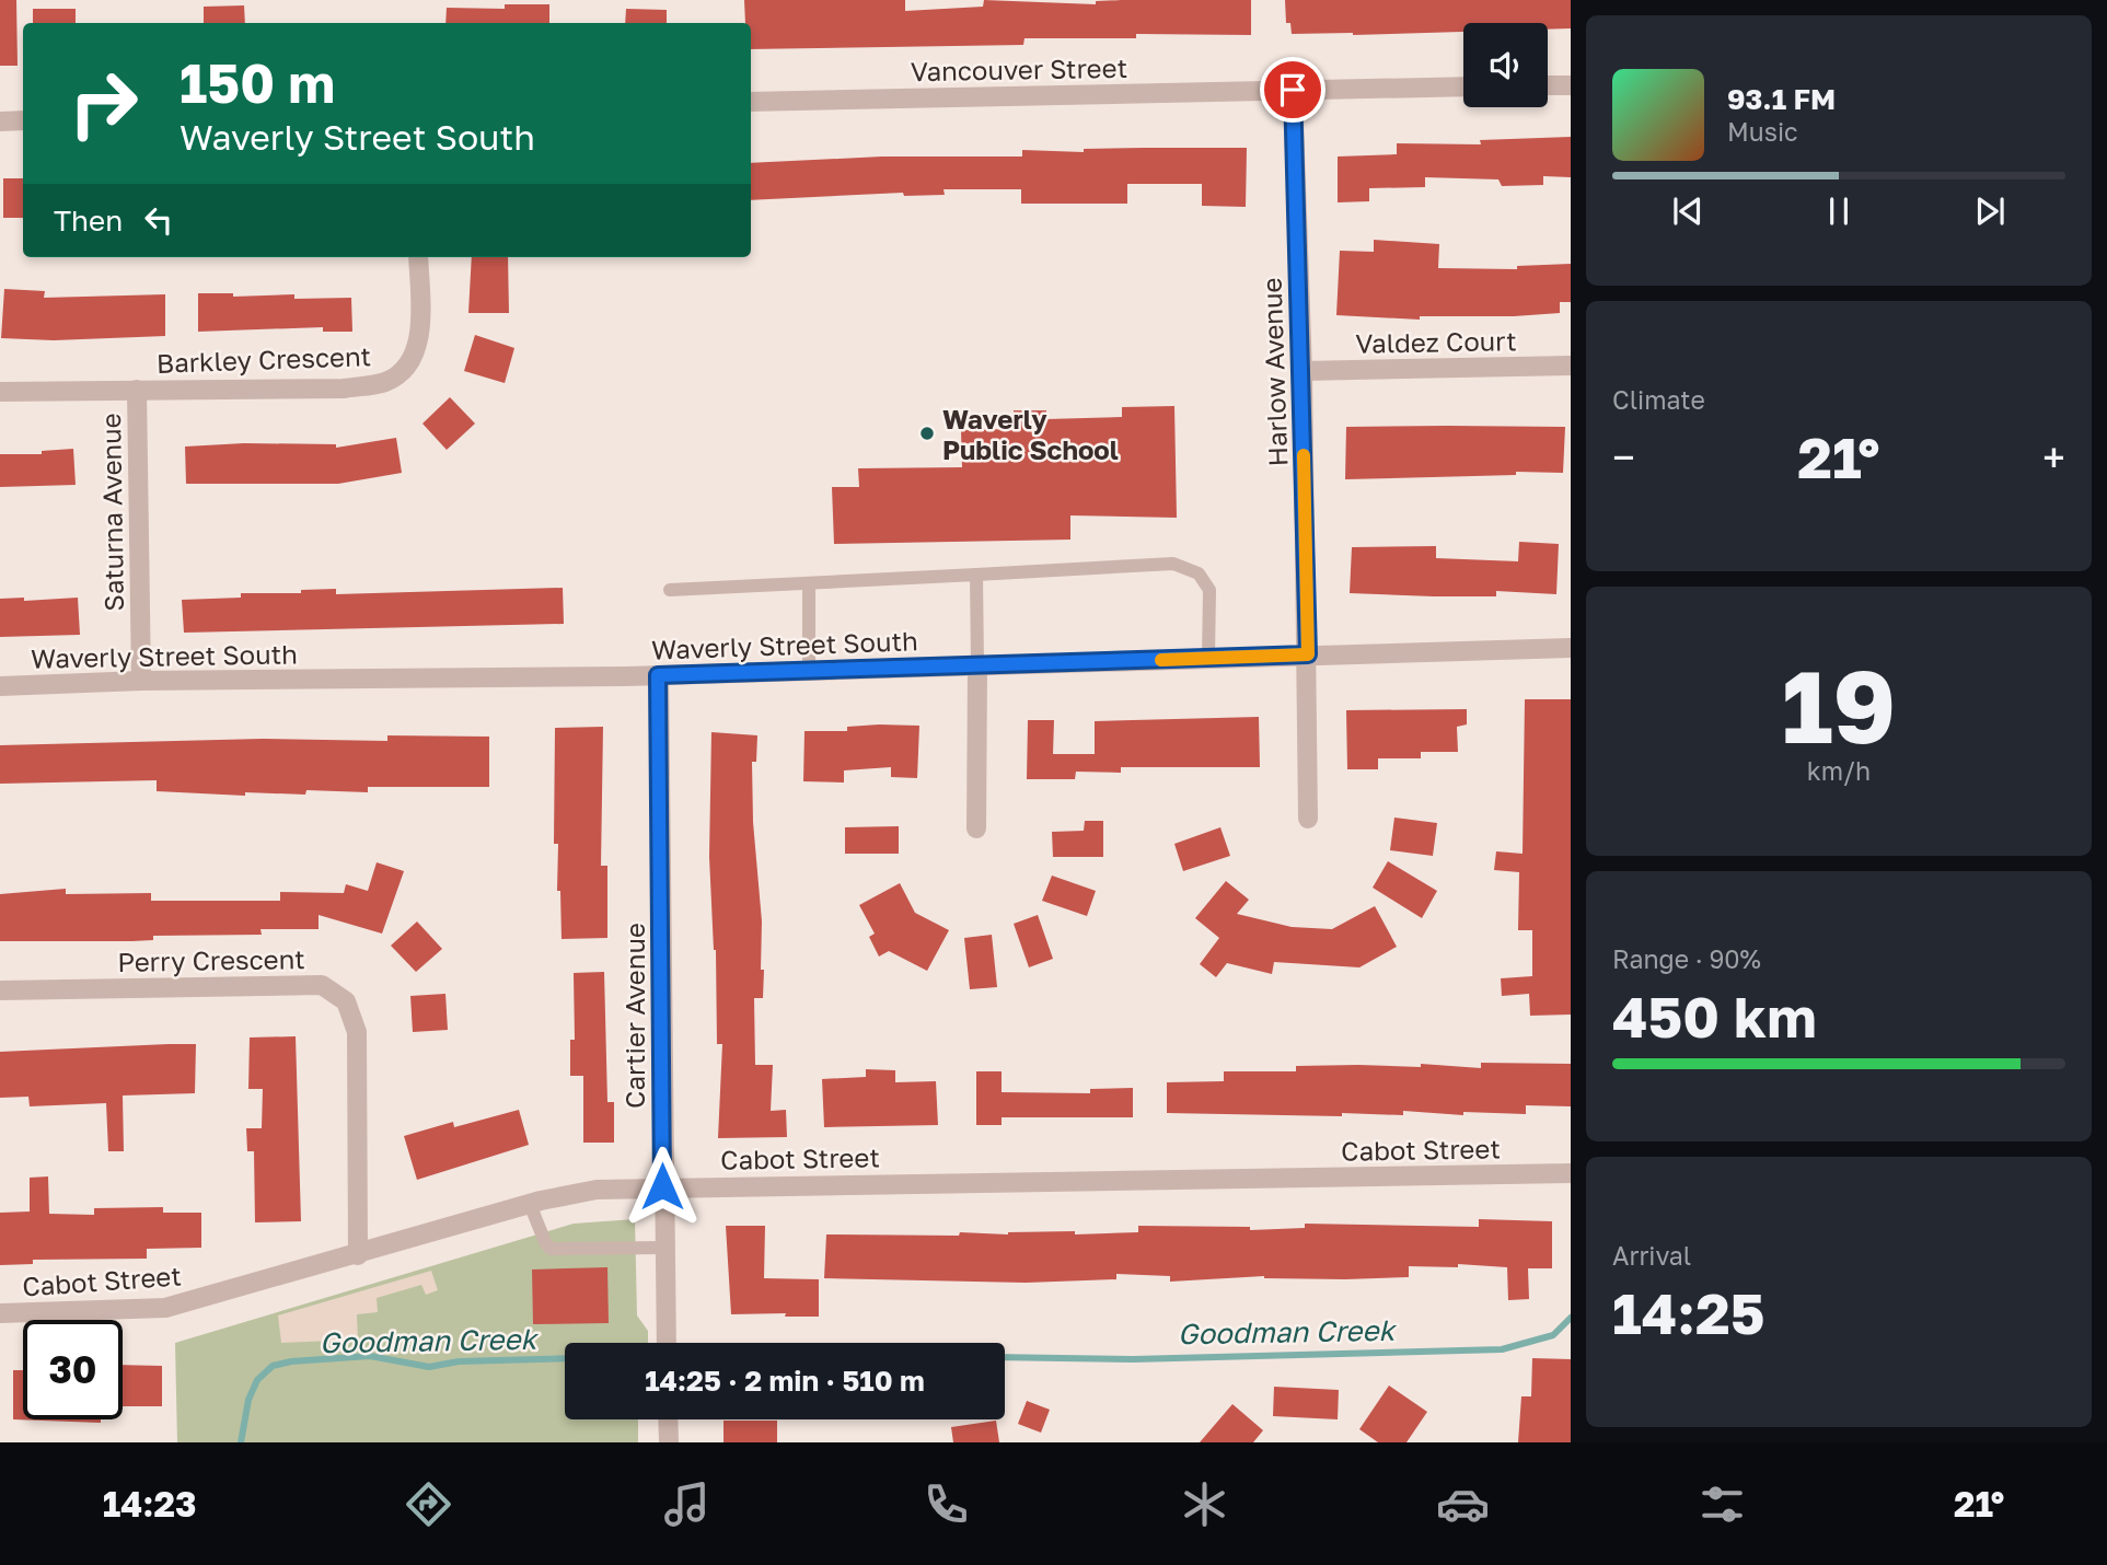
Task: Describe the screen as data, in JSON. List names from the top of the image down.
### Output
{
  "streets": {
    "street": [
      "Vancouver Street",
      "Valdez Court",
      "Barkley Crescent",
      "Harlow Avenue",
      "Saturna Avenue",
      "Waverly Street South",
      "Perry Crescent",
      "Cartier Avenue",
      "Cabot Street"
    ]
  },
  "crossings": [
    ["Vancouver Street", "Harlow Avenue"],
    ["Valdez Court", "Harlow Avenue"],
    ["Barkley Crescent", "Saturna Avenue"],
    ["Harlow Avenue", "Waverly Street South"],
    ["Saturna Avenue", "Waverly Street South"],
    ["Waverly Street South", "Cartier Avenue"],
    ["Perry Crescent", "Cabot Street"],
    ["Cartier Avenue", "Cabot Street"]
  ],
  "water": ["Goodman Creek"],
  "places": ["Waverly Public School"],
  "page": {
    "turn": ["150 m", "Waverly Street South"],
    "song": ["93.1 FM", "Music"],
    "then": "Then",
    "tile": [
      "Climate",
      ["19", "km/h"],
      ["Range · 90%", "450 km"],
      ["Arrival", "14:25"]
    ],
    "heat": ["−", "21°", "+"],
    "limit": "30",
    "trip": "14:25 · 2 min · 510 m",
    "tabs": ["14:23", "21°"]
  }
}
